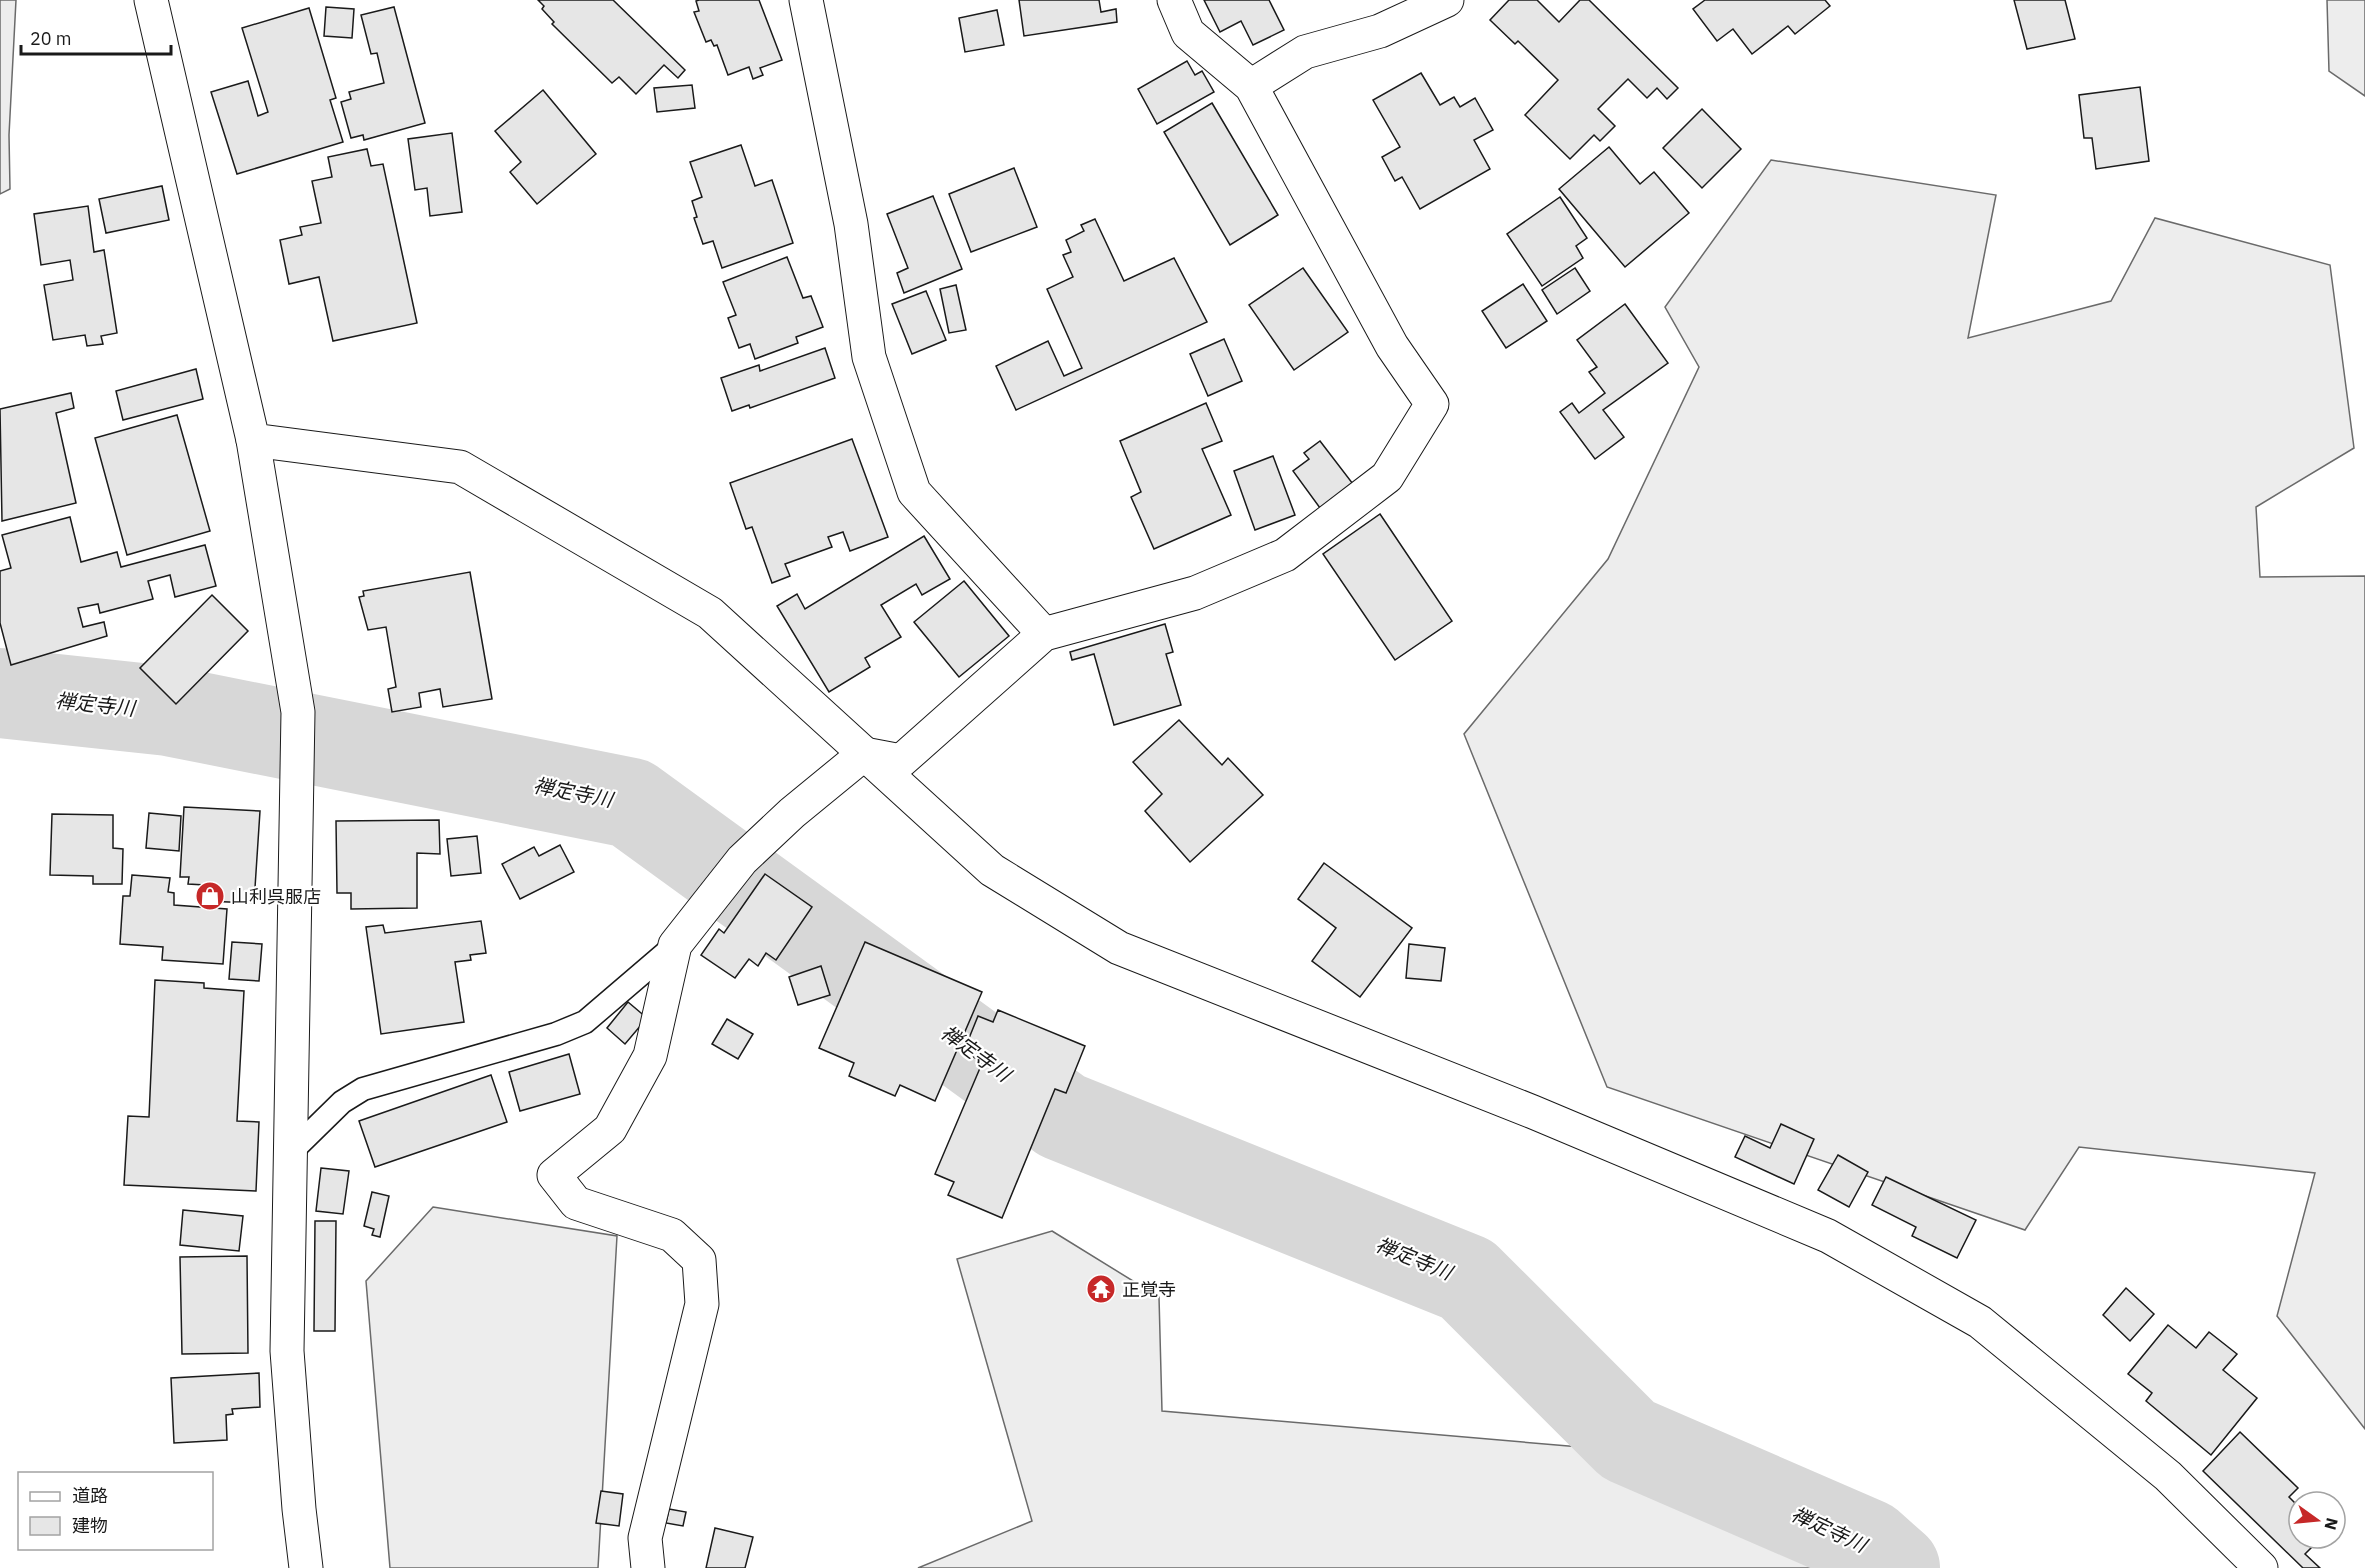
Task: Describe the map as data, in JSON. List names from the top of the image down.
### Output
{
  "water": ["禅定寺川"],
  "places": {
    "shop": ["山利呉服店"],
    "temple": ["正覚寺"]
  },
  "legend": ["道路", "建物"],
  "scale_bar": "20 m",
  "north": "right"
}
